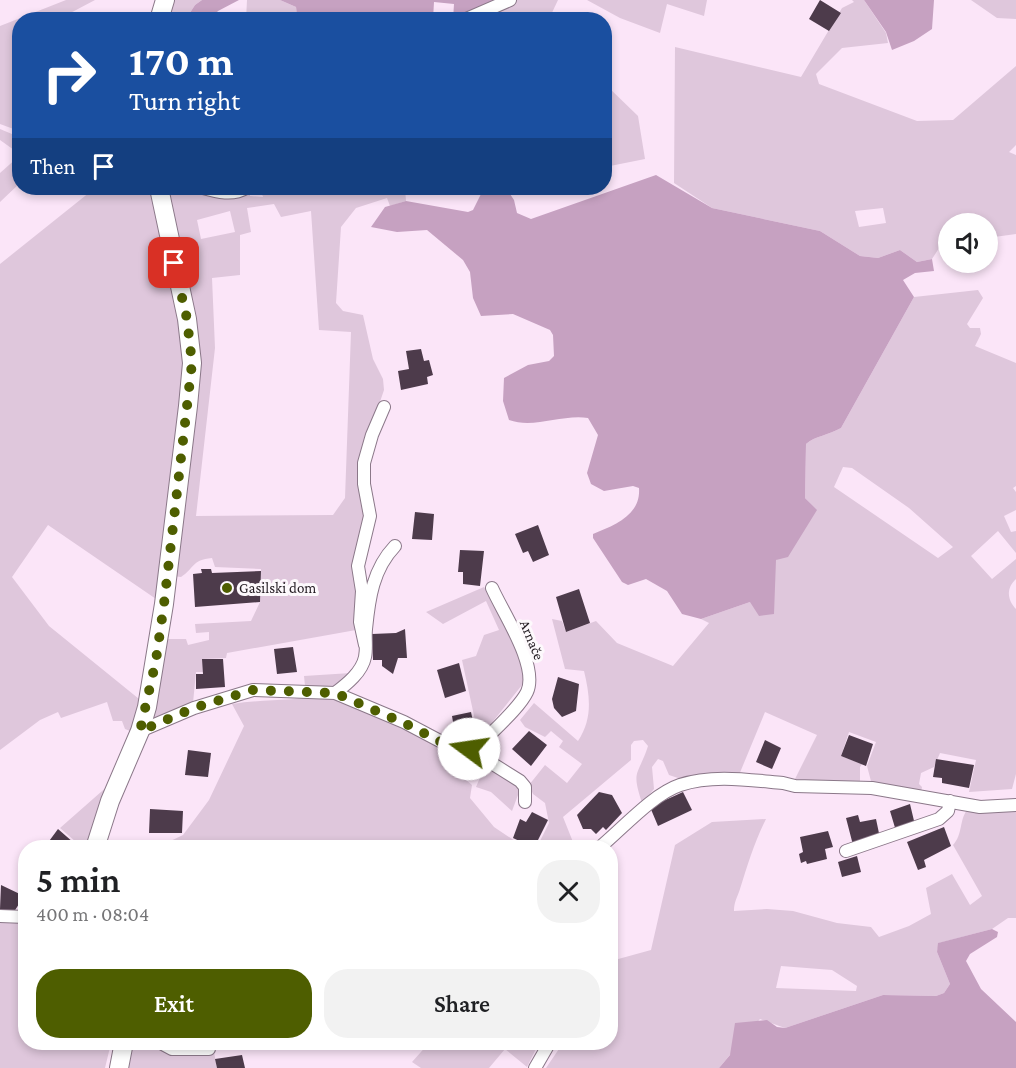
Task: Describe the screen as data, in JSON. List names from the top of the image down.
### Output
{
  "streets": {
    "street": ["Arnače"]
  },
  "places": ["Gasilski dom"],
  "page": {
    "turn": ["170 m", "Turn right"],
    "then": "Then",
    "heading": ["5 min", "400 m · 08:04"],
    "buttons": ["Exit", "Share"]
  }
}
